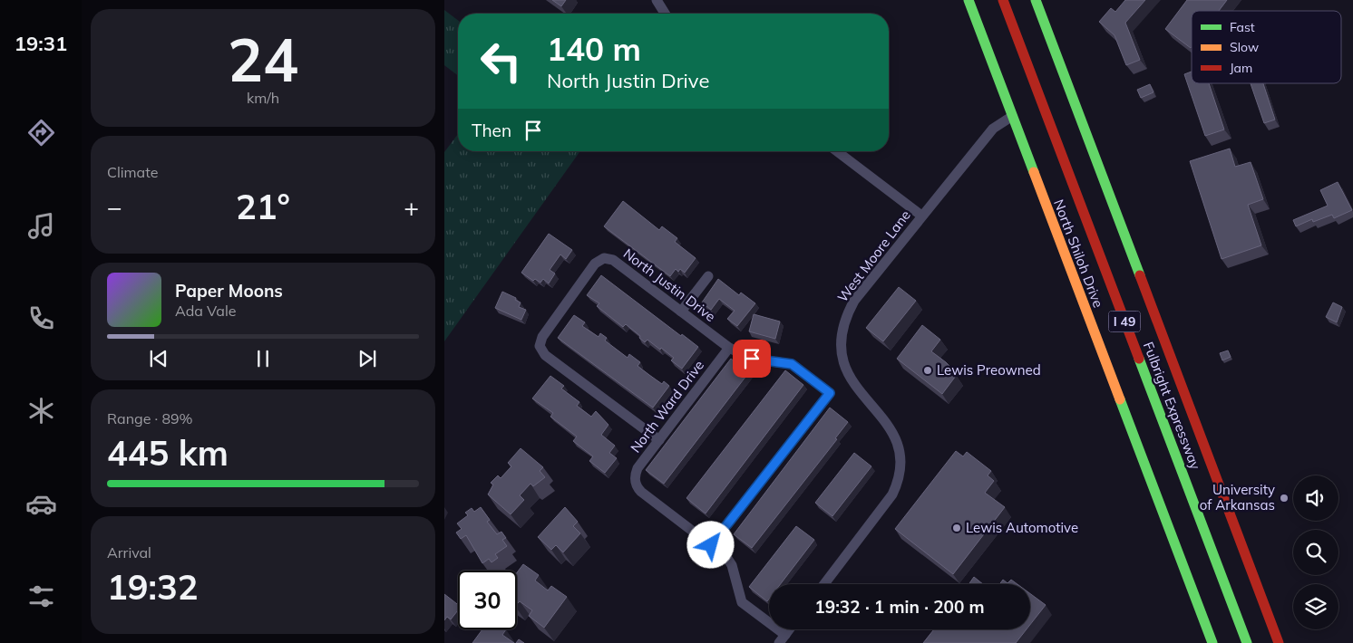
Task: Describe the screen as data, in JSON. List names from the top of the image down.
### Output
{
  "streets": {
    "main road": ["North Shiloh Drive", "I 49", "Fulbright Expressway"],
    "street": ["West Moore Lane", "North Justin Drive", "North Ward Drive"]
  },
  "crossings": [
    ["North Shiloh Drive", "West Moore Lane"],
    ["North Justin Drive", "North Ward Drive"]
  ],
  "places": ["Lewis Preowned", "University of Arkansas", "Lewis Automotive"],
  "legend": ["Fast", "Slow", "Jam"],
  "page": {
    "tabs": "19:31",
    "tile": [
      ["24", "km/h"],
      "Climate",
      ["Range · 89%", "445 km"],
      ["Arrival", "19:32"]
    ],
    "turn": ["140 m", "North Justin Drive"],
    "then": "Then",
    "heat": ["−", "21°", "+"],
    "song": ["Paper Moons", "Ada Vale"],
    "limit": "30",
    "trip": "19:32 · 1 min · 200 m"
  }
}
